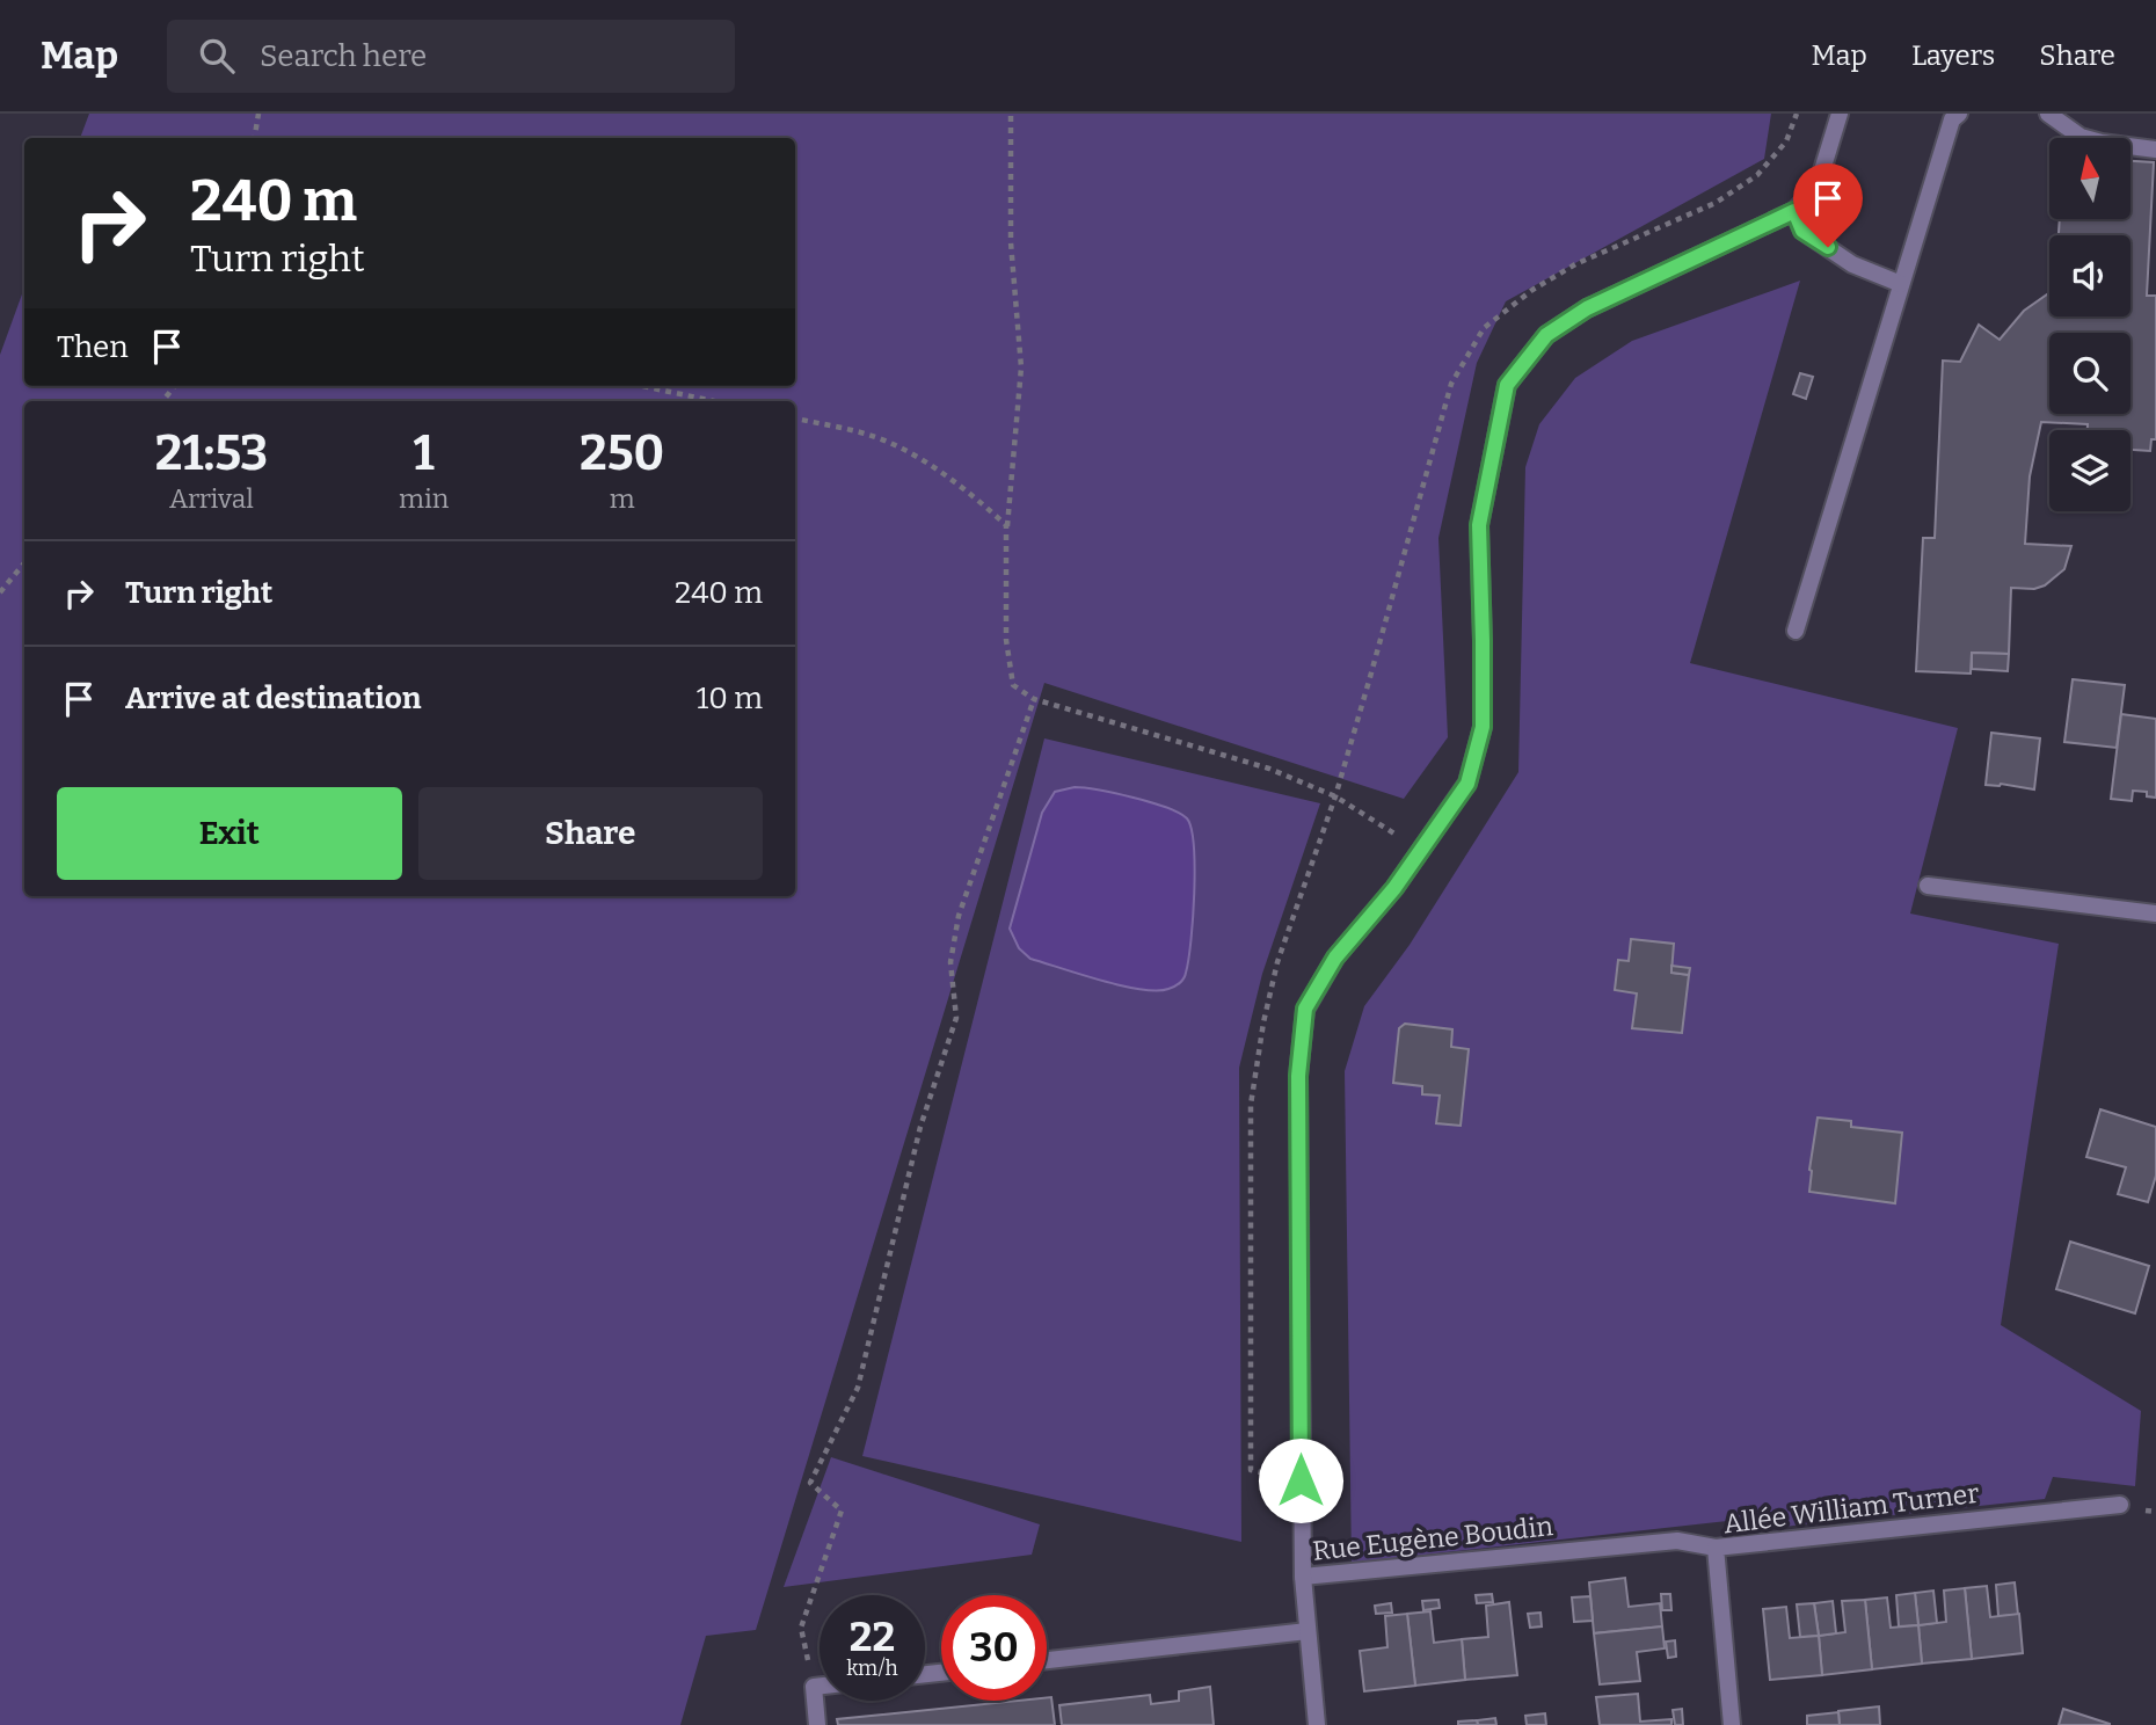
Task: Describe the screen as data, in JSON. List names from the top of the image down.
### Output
{
  "streets": {
    "street": ["Allée William Turner", "Rue Eugène Boudin"]
  },
  "crossings": [
    ["Allée William Turner", "Rue Eugène Boudin"]
  ],
  "north": "top",
  "page": {
    "header": "Map",
    "search": "Search here",
    "nav": ["Map", "Layers", "Share"],
    "turn": ["240 m", "Turn right"],
    "then": "Then",
    "eta": [
      "21:53",
      "Arrival",
      "1",
      "min",
      "250",
      "m"
    ],
    "list": [
      {
        "name": "Turn right",
        "value": "240 m"
      },
      {
        "name": "Arrive at destination",
        "value": "10 m"
      }
    ],
    "buttons": ["Exit", "Share"],
    "speed": "22 km/h",
    "limit": "30"
  }
}
